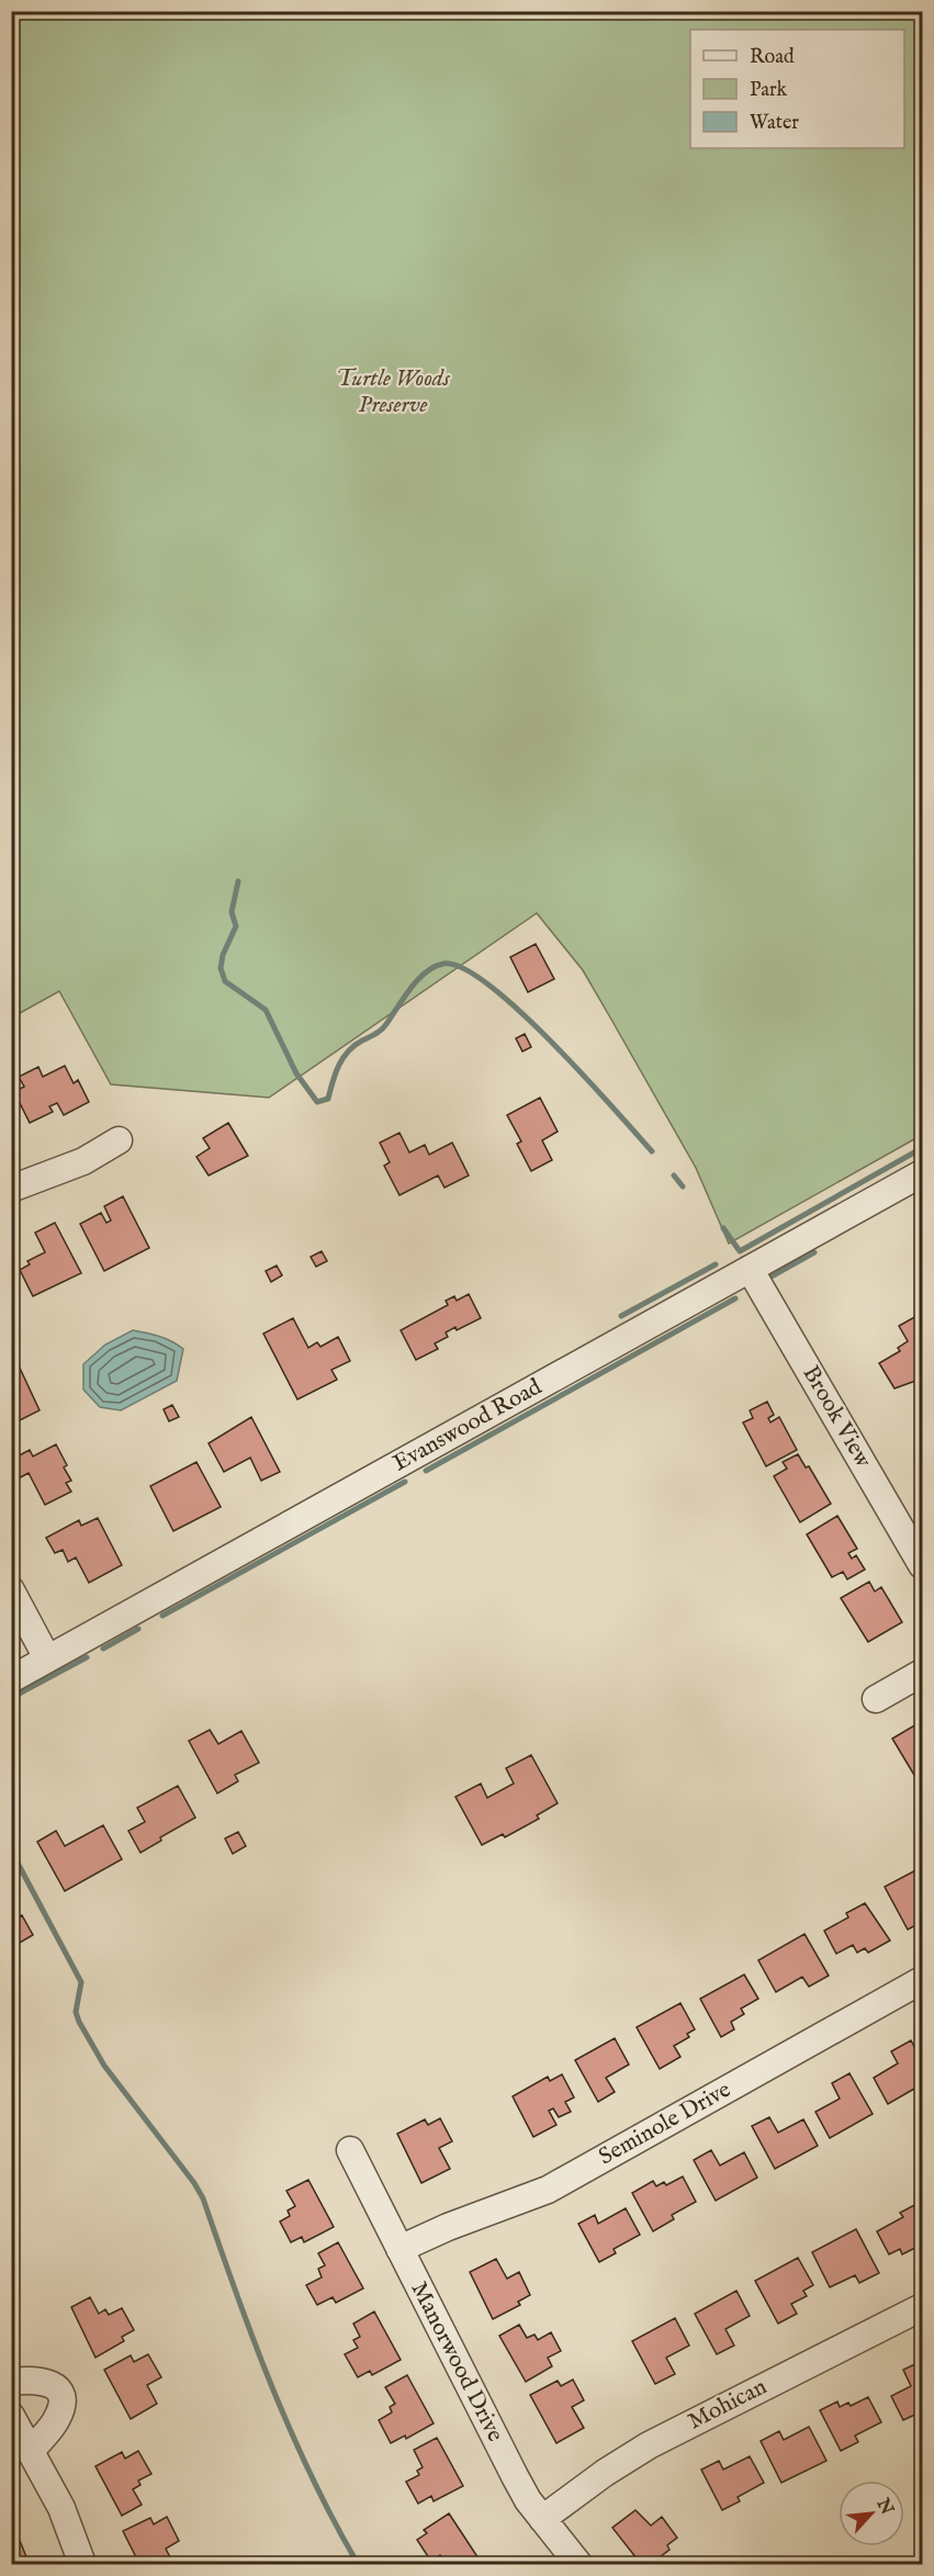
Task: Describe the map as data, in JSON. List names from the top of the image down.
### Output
{
  "streets": {
    "street": [
      "Brook View",
      "Evanswood Road",
      "Seminole Drive",
      "Manorwood Drive",
      "Mohican"
    ]
  },
  "crossings": [
    ["Brook View", "Evanswood Road"],
    ["Seminole Drive", "Manorwood Drive"],
    ["Manorwood Drive", "Mohican"]
  ],
  "parks": ["Turtle Woods Preserve"],
  "legend": ["Road", "Park", "Water"],
  "north": "top right"
}
